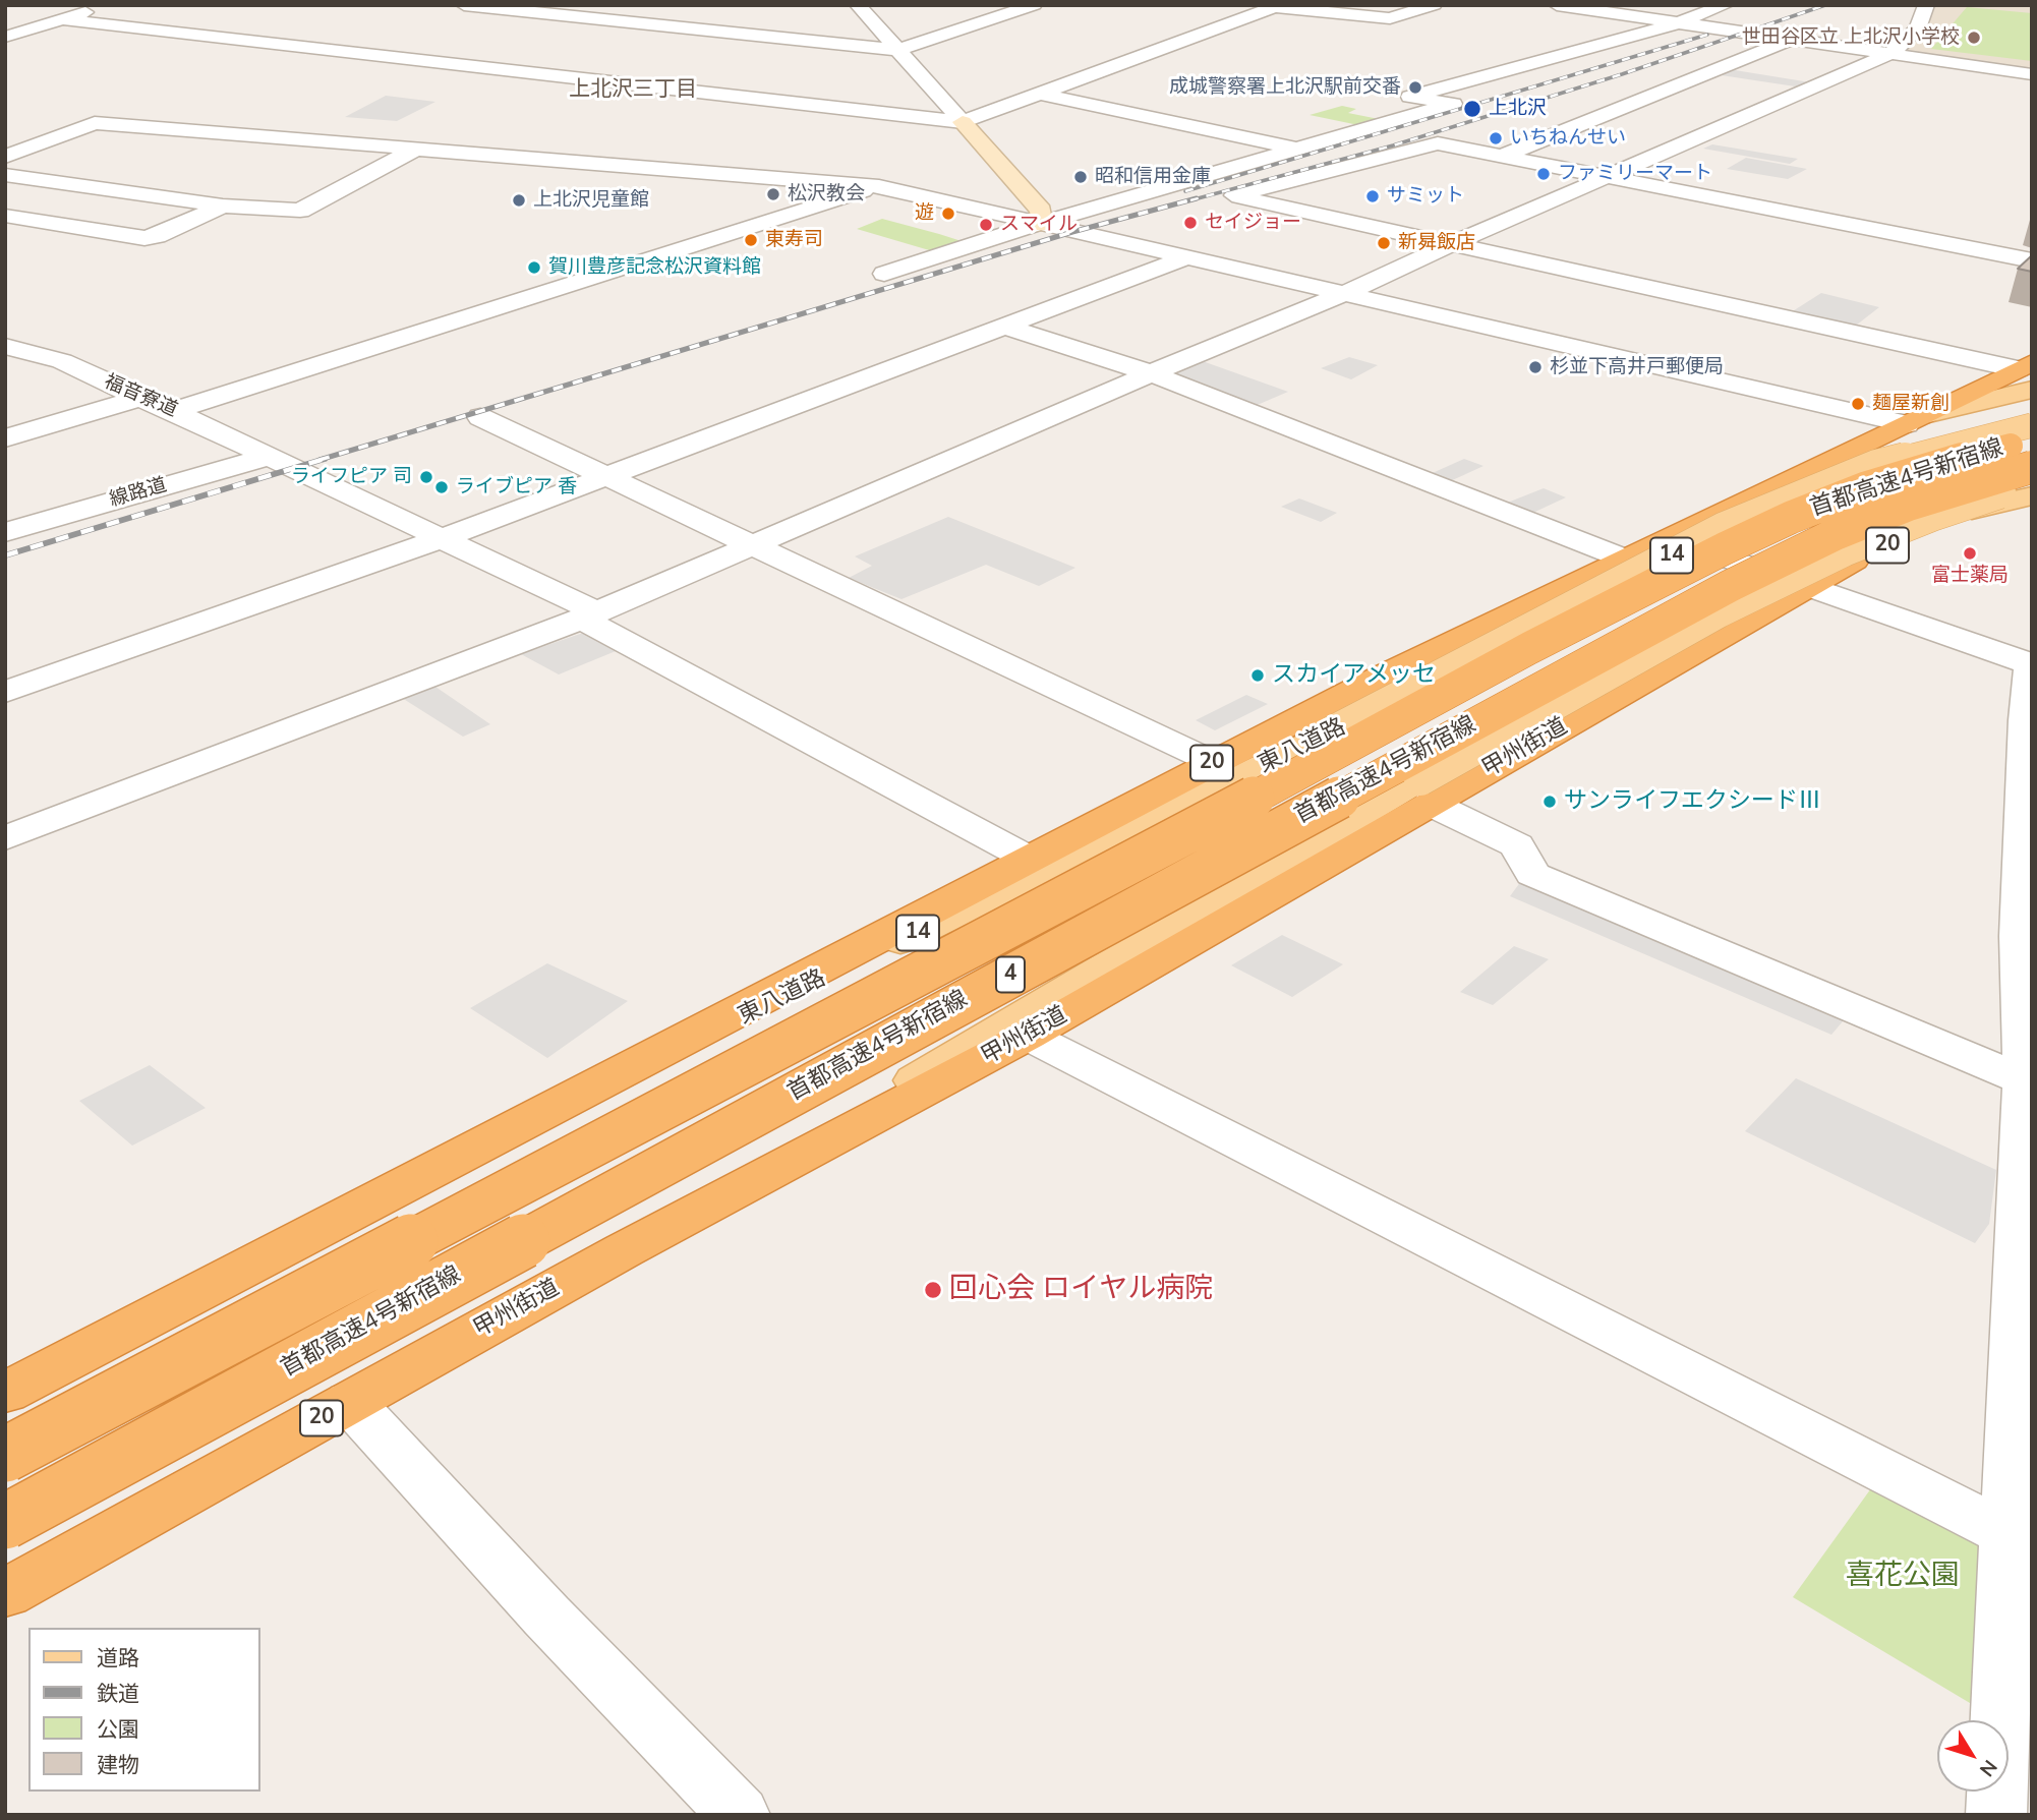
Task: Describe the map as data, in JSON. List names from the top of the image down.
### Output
{
  "streets": {
    "highway": [
      "首都高速4号新宿線",
      "20",
      "甲州街道",
      "4"
    ],
    "main road": ["14", "東八道路"],
    "street": ["福音寮道", "線路道"]
  },
  "crossings": [
    ["福音寮道", "線路道"],
    ["福音寮道", "20"],
    ["20", "東八道路"]
  ],
  "districts": ["上北沢三丁目"],
  "parks": ["喜花公園"],
  "places": [
    "世田谷区立 上北沢小学校",
    "成城警察署上北沢駅前交番",
    "上北沢",
    "いちねんせい",
    "ファミリーマート",
    "昭和信用金庫",
    "松沢教会",
    "サミット",
    "上北沢児童館",
    "遊",
    "セイジョー",
    "スマイル",
    "東寿司",
    "新曻飯店",
    "賀川豊彦記念松沢資料館",
    "杉並下高井戸郵便局",
    "麺屋新創",
    "ライフピア 司",
    "ライブピア 香",
    "富士薬局",
    "スカイアメッセ",
    "サンライフエクシードⅢ",
    "回心会 ロイヤル病院"
  ],
  "legend": [
    "道路",
    "鉄道",
    "公園",
    "建物"
  ],
  "north": "bottom right"
}
